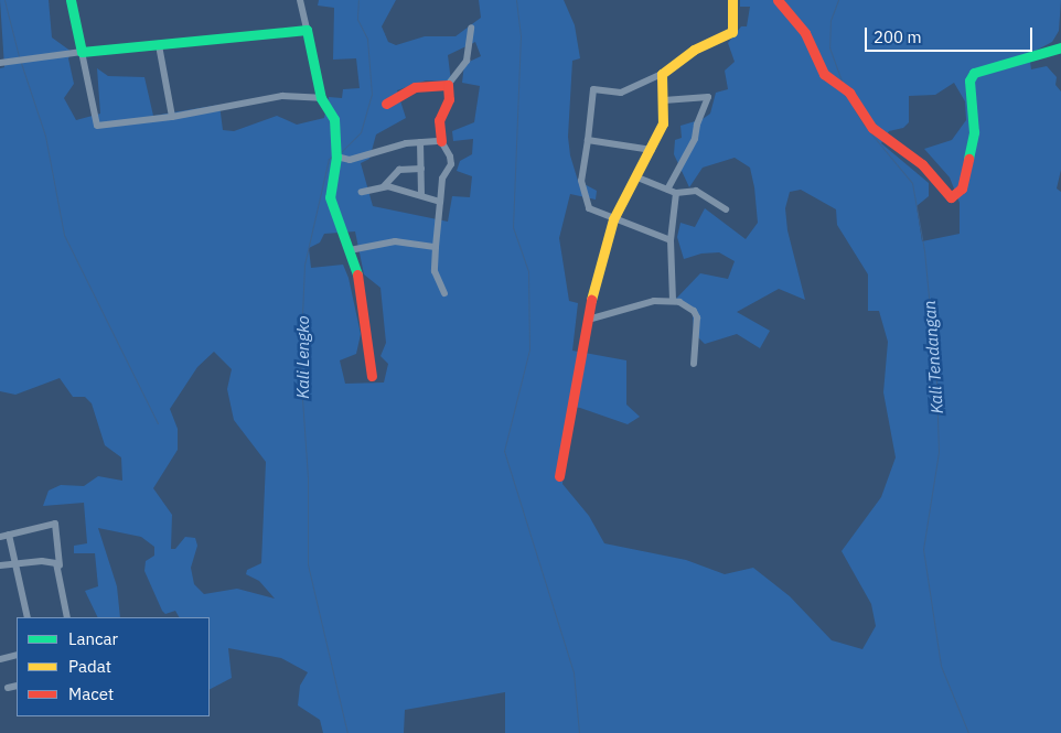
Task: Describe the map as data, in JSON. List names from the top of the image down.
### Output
{
  "water": ["Kali Lengko", "Kali Tendangan"],
  "legend": ["Lancar", "Padat", "Macet"],
  "scale_bar": "200 m"
}
